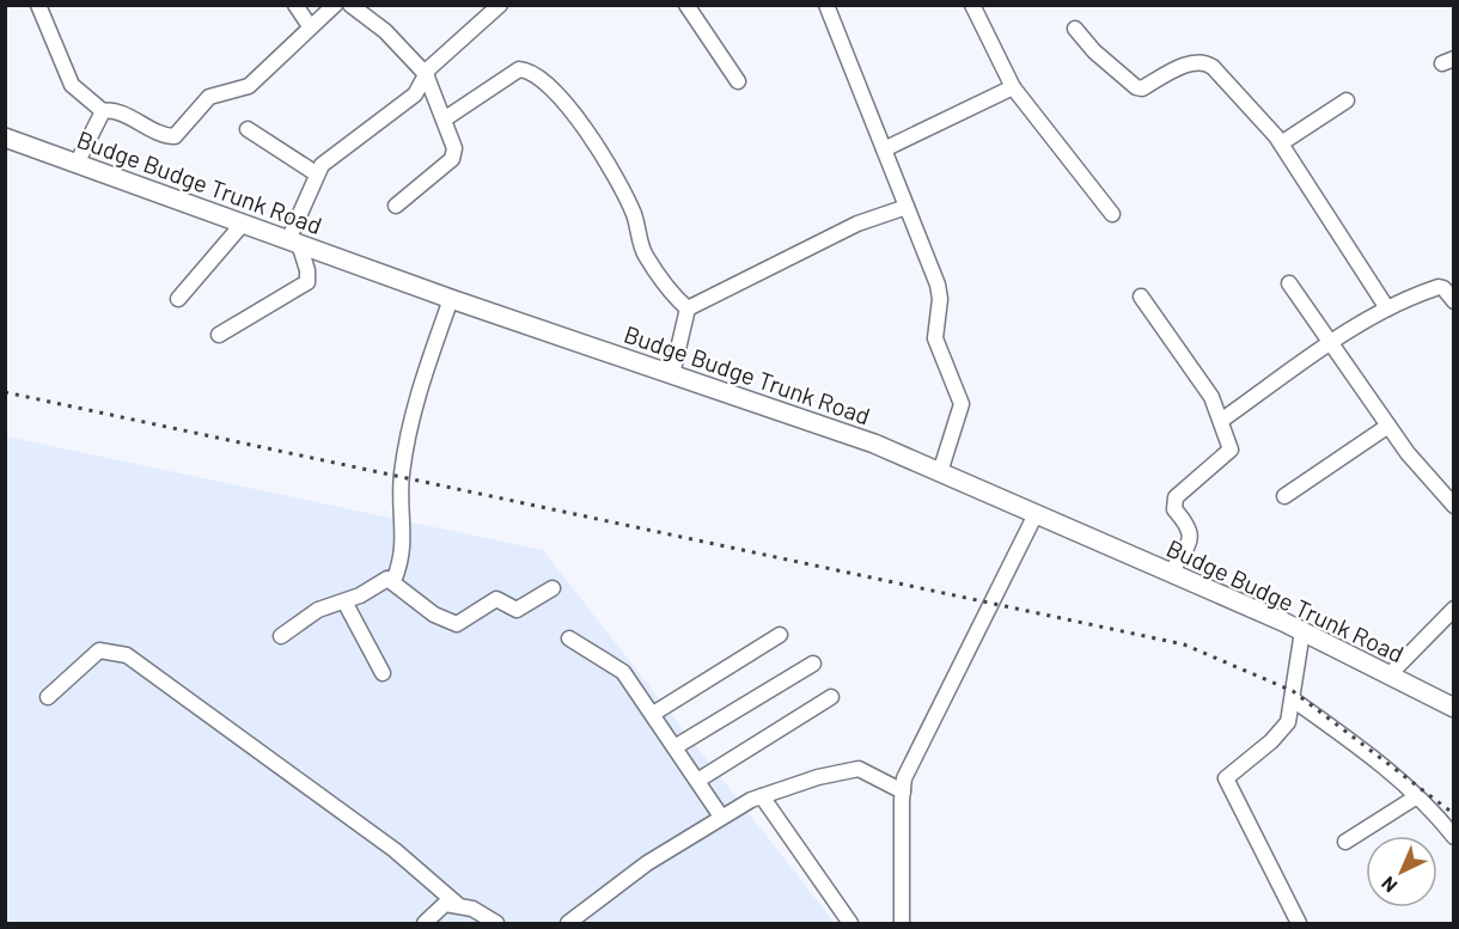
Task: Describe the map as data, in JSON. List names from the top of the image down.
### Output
{
  "streets": {
    "main road": ["Budge Budge Trunk Road"]
  },
  "north": "bottom left"
}
